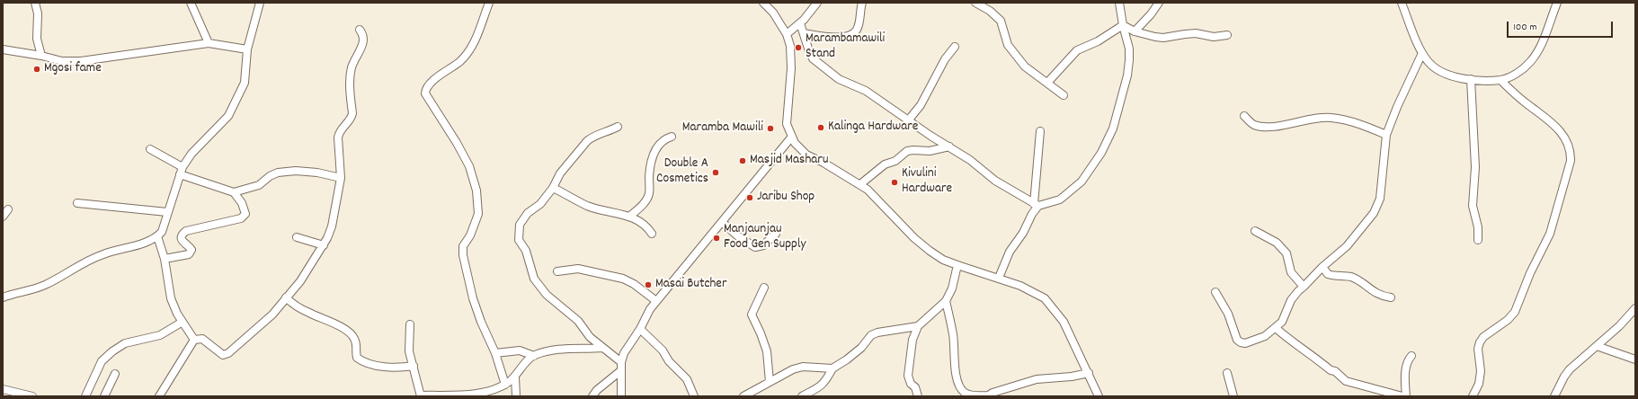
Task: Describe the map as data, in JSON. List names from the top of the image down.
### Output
{
  "places": [
    "Marambamawili Stand",
    "Mgosi fame",
    "Kalinga Hardware",
    "Maramba Mawili",
    "Masjid Masharu",
    "Double A Cosmetics",
    "Kivulini Hardware",
    "Jaribu Shop",
    "Manjaunjau Food Gen Supply",
    "Masai Butcher"
  ],
  "scale_bar": "100 m"
}
